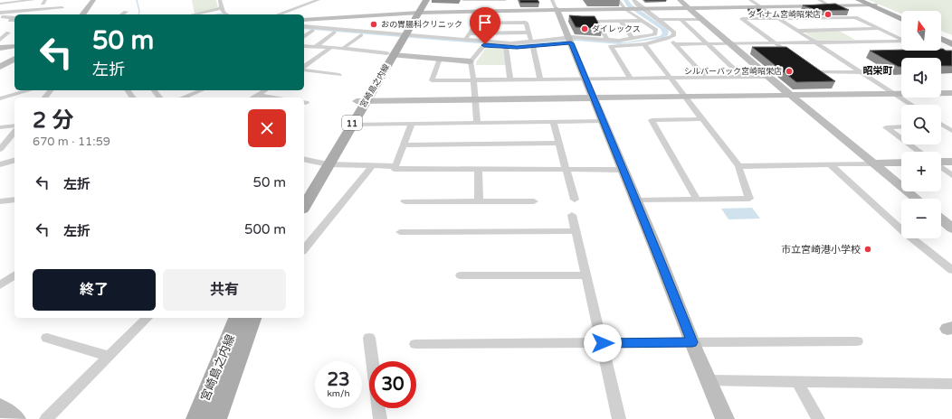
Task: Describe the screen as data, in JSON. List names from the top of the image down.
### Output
{
  "streets": {
    "main road": ["宮崎島之内線", "11"]
  },
  "districts": ["昭栄町"],
  "places": [
    "ダイナム宮崎昭栄店",
    "おの胃腸科クリニック",
    "ダイレックス",
    "シルバーバック宮崎昭栄店",
    "市立宮崎港小学校"
  ],
  "north": "top",
  "page": {
    "map_buttons": ["+", "−"],
    "turn": ["50 m", "左折"],
    "heading": ["2 分", "670 m · 11:59"],
    "list": [
      {
        "name": "左折",
        "value": "50 m"
      },
      {
        "name": "左折",
        "value": "500 m"
      }
    ],
    "buttons": ["終了", "共有"],
    "speed": "23 km/h",
    "limit": "30"
  }
}
